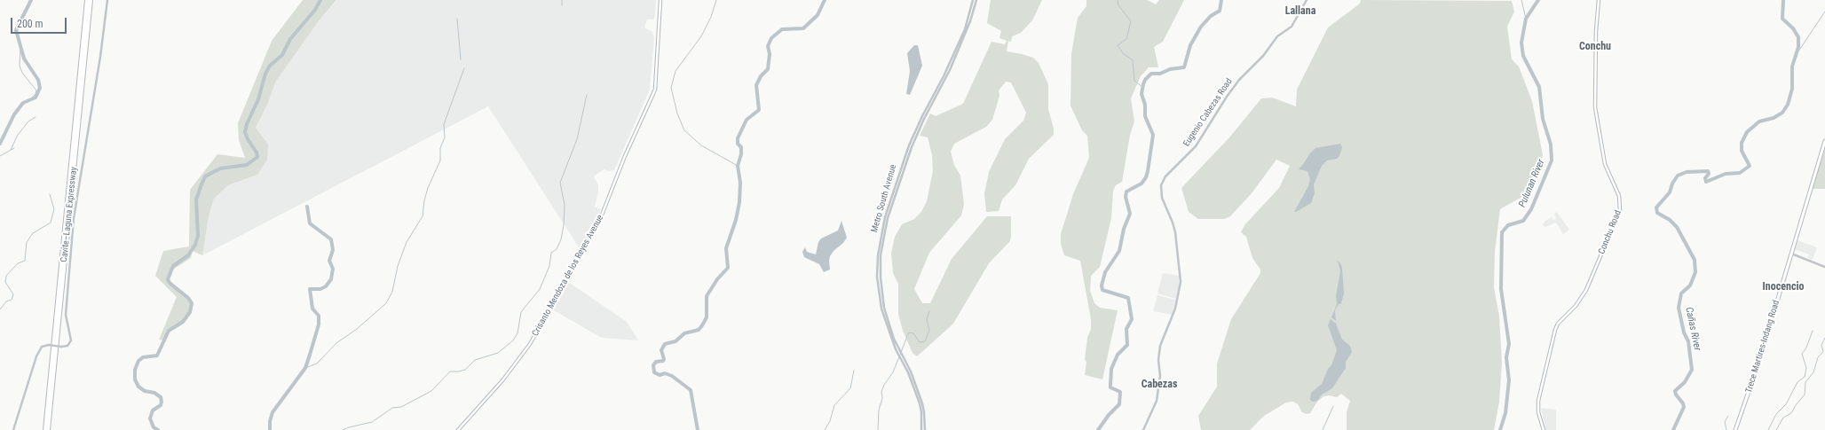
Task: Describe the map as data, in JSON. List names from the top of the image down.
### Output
{
  "streets": {
    "highway": ["Cavite–Laguna Expressway"],
    "main road": ["Conchu Road", "Crisanto Mendoza de los Reyes Avenue", "Trece Martires-Indang Road"],
    "street": ["Eugenio Cabezas Road", "Metro South Avenue"]
  },
  "districts": [
    "Lallana",
    "Conchu",
    "Inocencio",
    "Cabezas"
  ],
  "water": ["Pulunan River", "Cañas River"],
  "scale_bar": "200 m"
}
